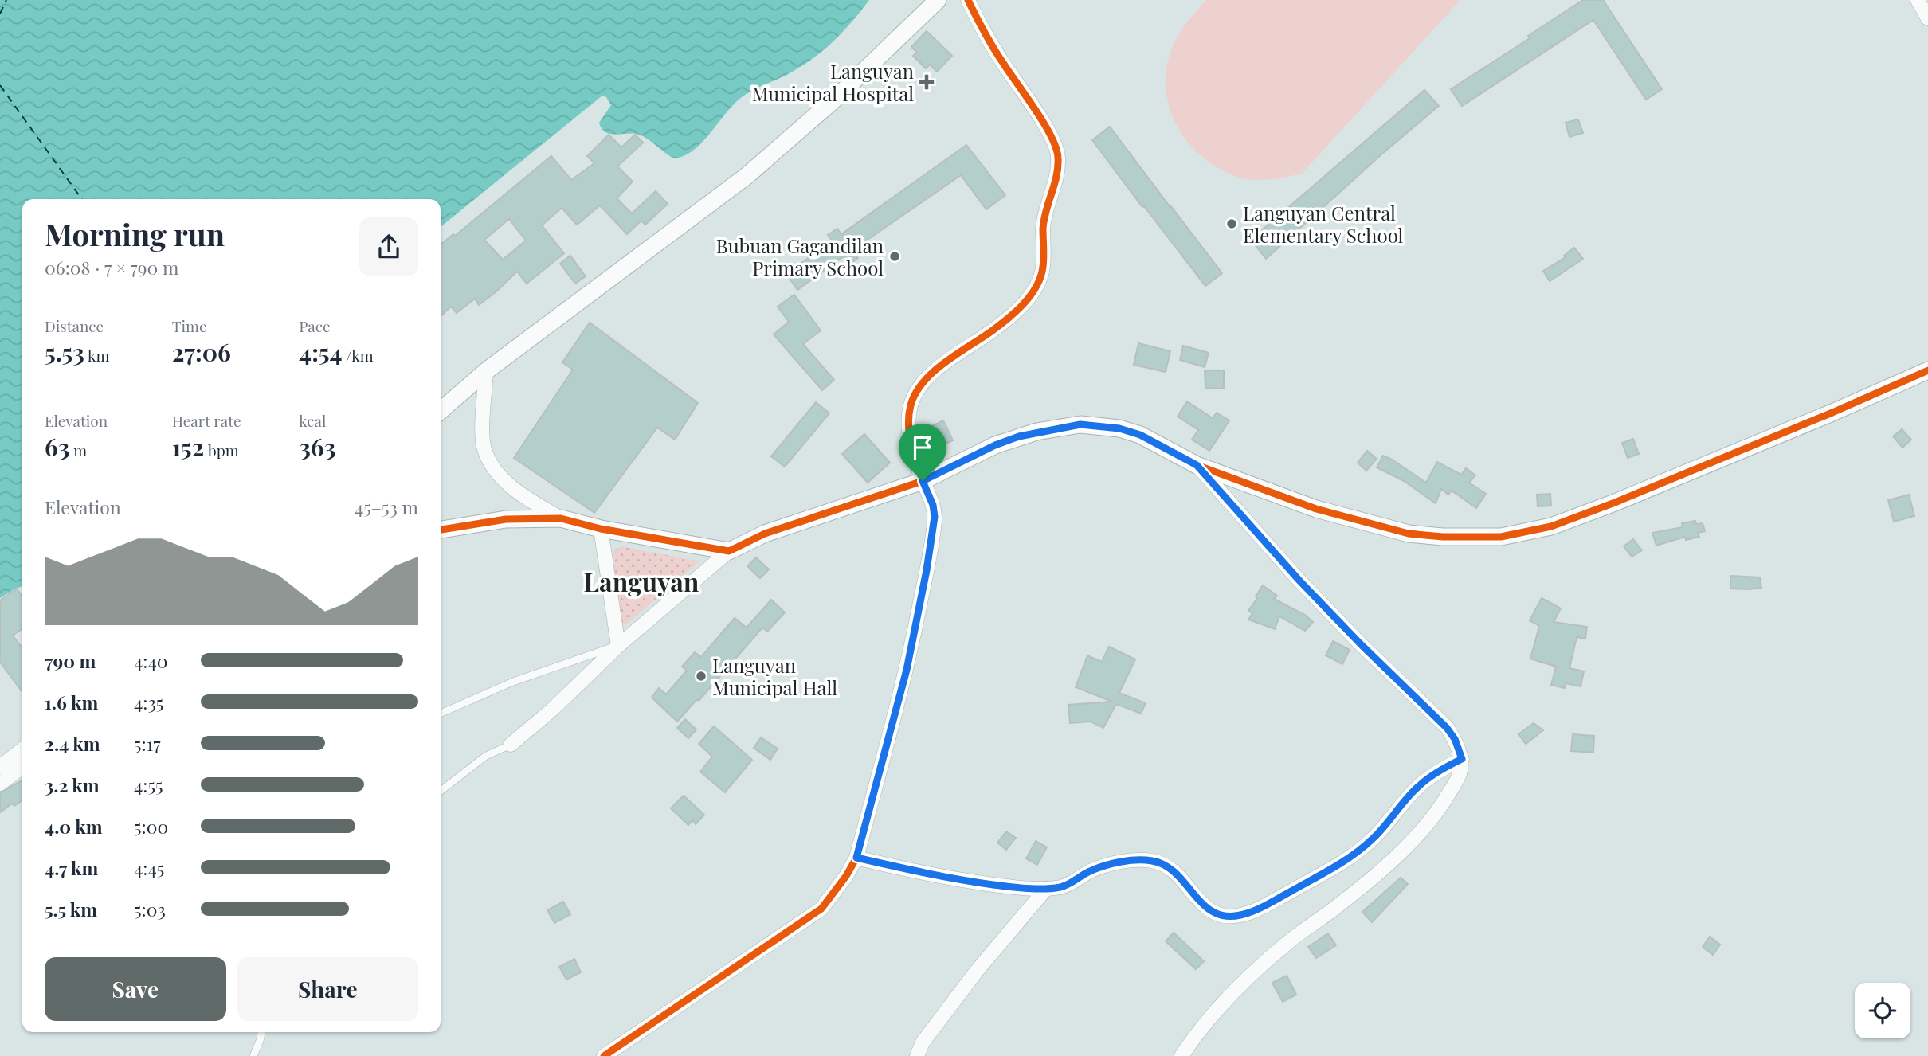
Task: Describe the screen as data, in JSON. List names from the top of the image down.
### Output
{
  "districts": ["Languyan"],
  "places": {
    "health": ["Languyan Municipal Hospital"],
    "other": ["Languyan Central Elementary School", "Bubuan Gagandilan Primary School", "Languyan Municipal Hall"]
  },
  "page": {
    "heading": ["Morning run", "06:08 · 7 × 790 m"],
    "stats": [
      ["Distance", "5.53 km"],
      ["Time", "27:06"],
      ["Pace", "4:54 /km"],
      ["Elevation", "63 m"],
      ["Heart rate", "152 bpm"],
      ["kcal", "363"]
    ],
    "chart": ["Elevation", "45–53 m"],
    "list": [
      {
        "name": "790 m",
        "note": "4:40"
      },
      {
        "name": "1.6 km",
        "note": "4:35"
      },
      {
        "name": "2.4 km",
        "note": "5:17"
      },
      {
        "name": "3.2 km",
        "note": "4:55"
      },
      {
        "name": "4.0 km",
        "note": "5:00"
      },
      {
        "name": "4.7 km",
        "note": "4:45"
      },
      {
        "name": "5.5 km",
        "note": "5:03"
      }
    ],
    "buttons": ["Save", "Share"]
  }
}
